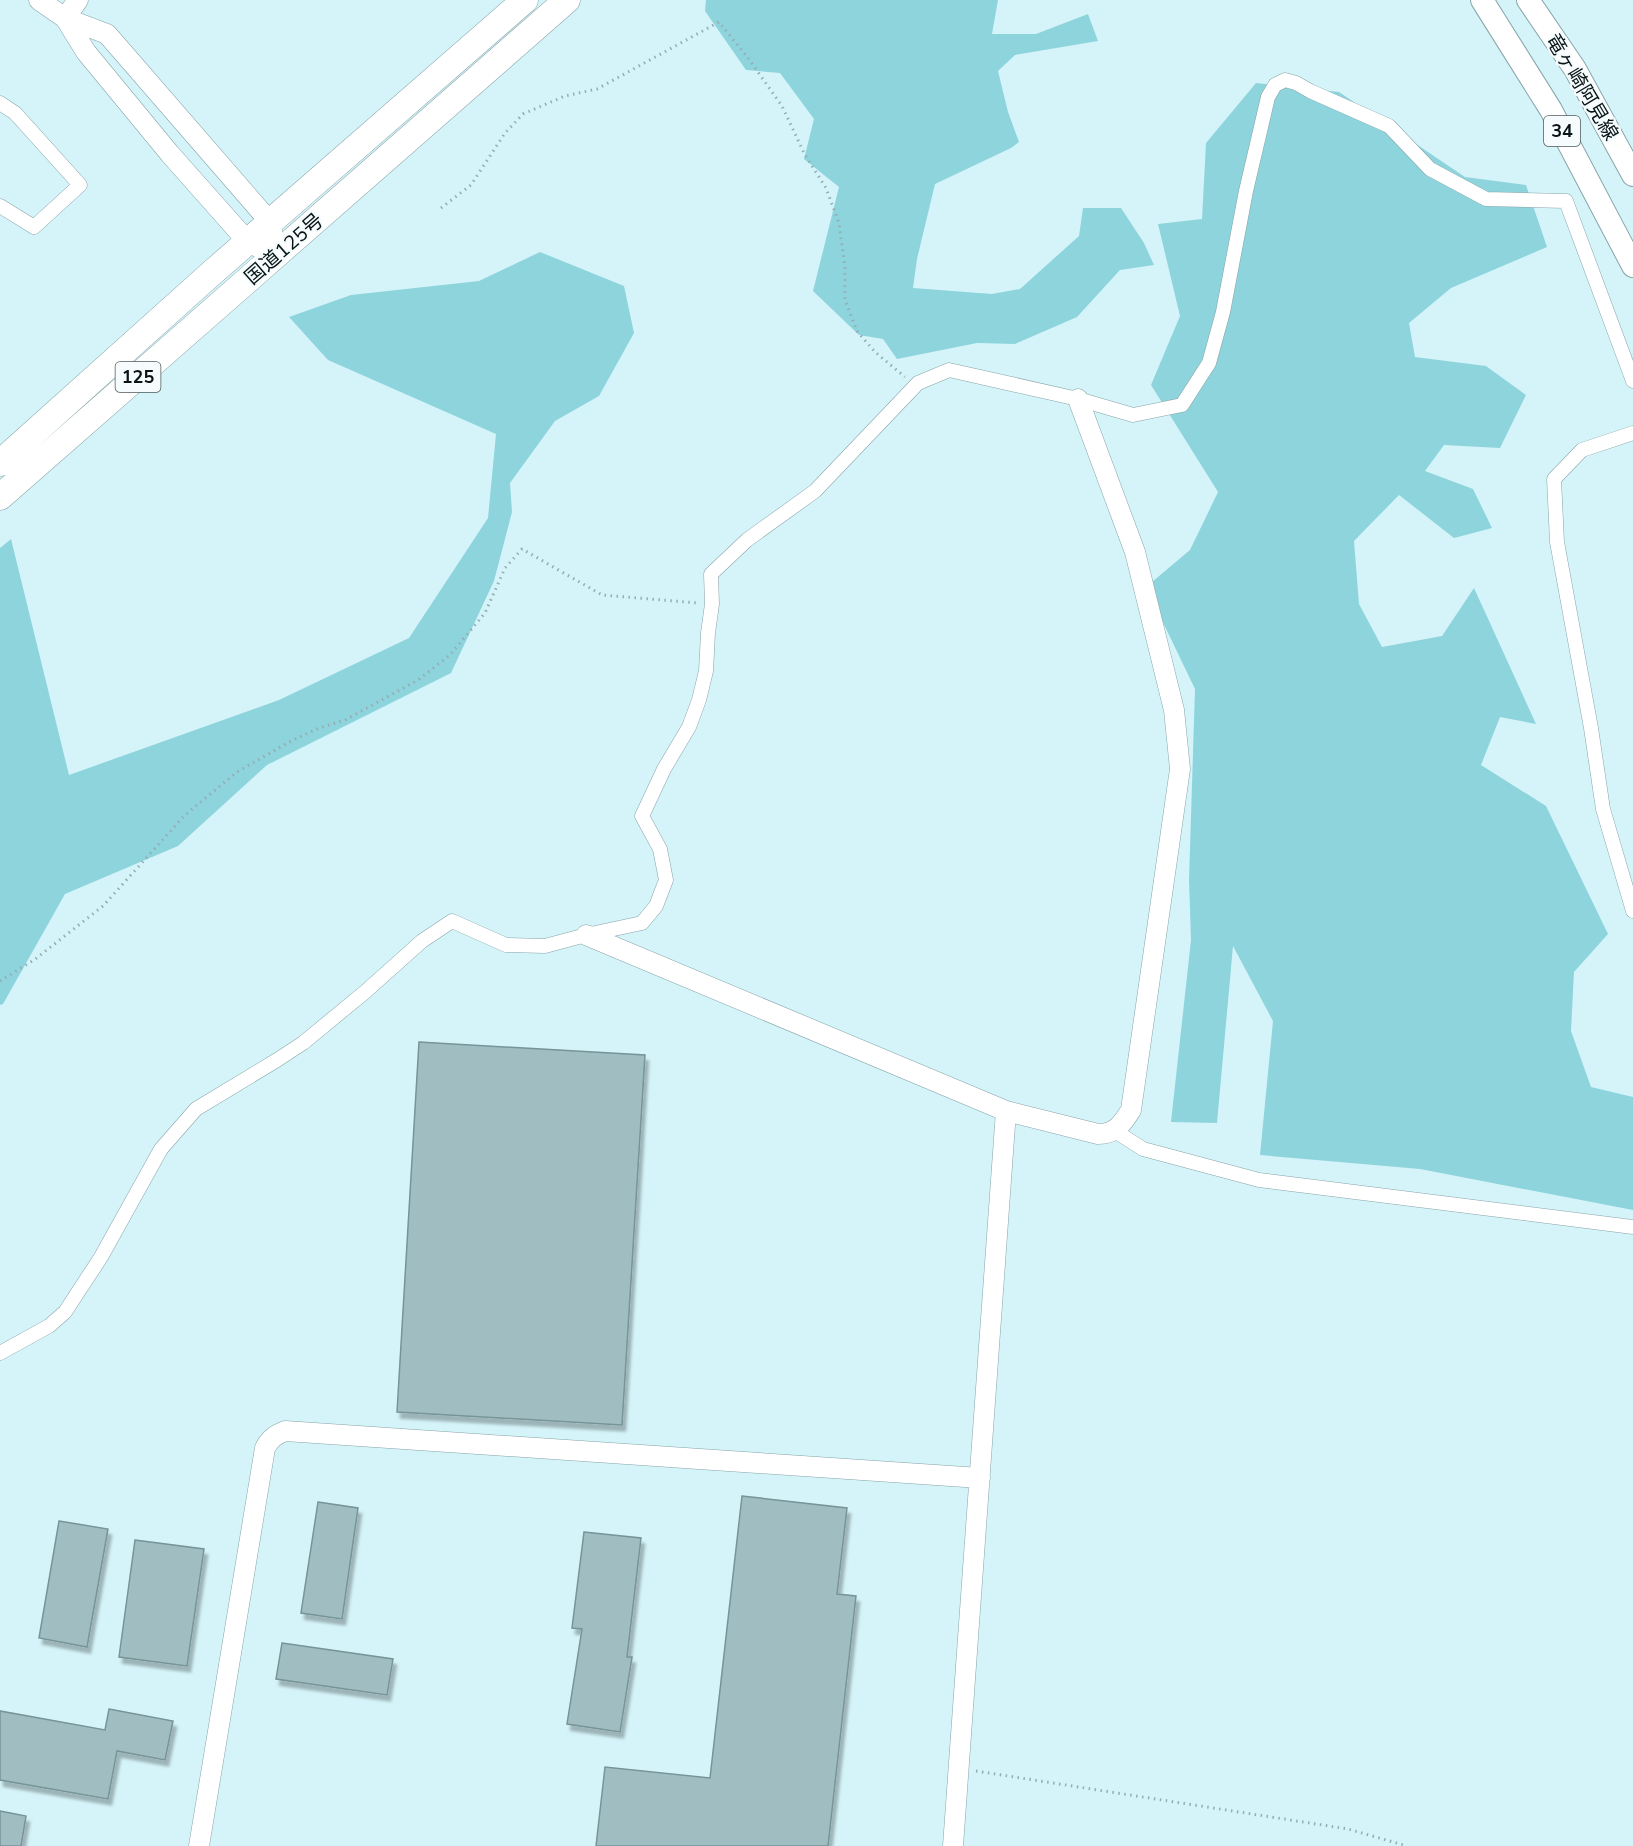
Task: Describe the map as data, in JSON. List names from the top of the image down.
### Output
{
  "streets": {
    "highway": ["国道125号", "125"],
    "main road": ["竜ヶ崎阿見線", "34"]
  }
}
